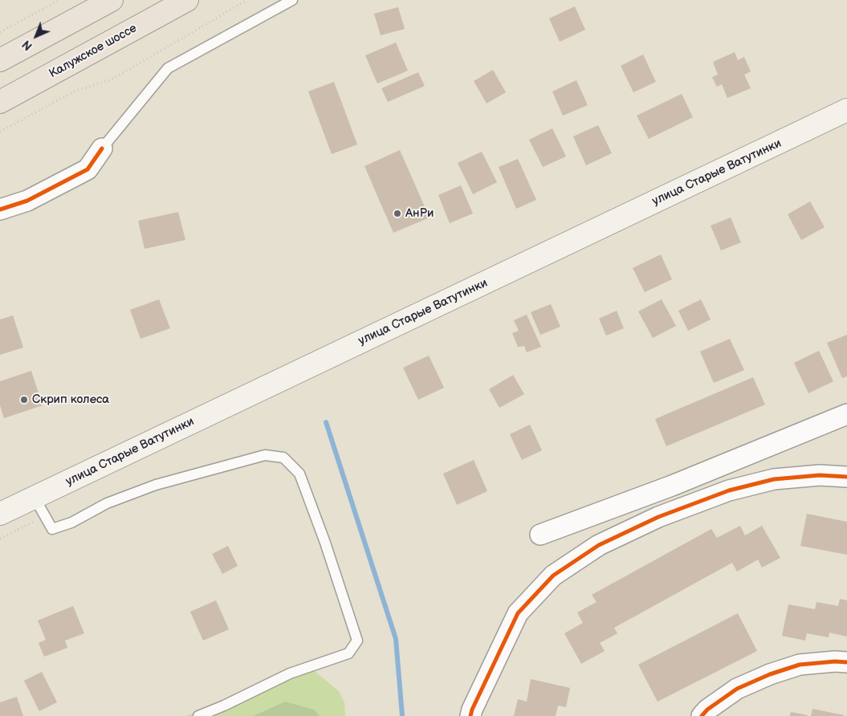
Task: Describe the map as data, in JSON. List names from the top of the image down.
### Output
{
  "streets": {
    "highway": ["Калужское шоссе"],
    "main road": ["улица Старые Ватутинки"]
  },
  "places": ["АнРи", "Скрип колеса"],
  "north": "bottom left"
}
